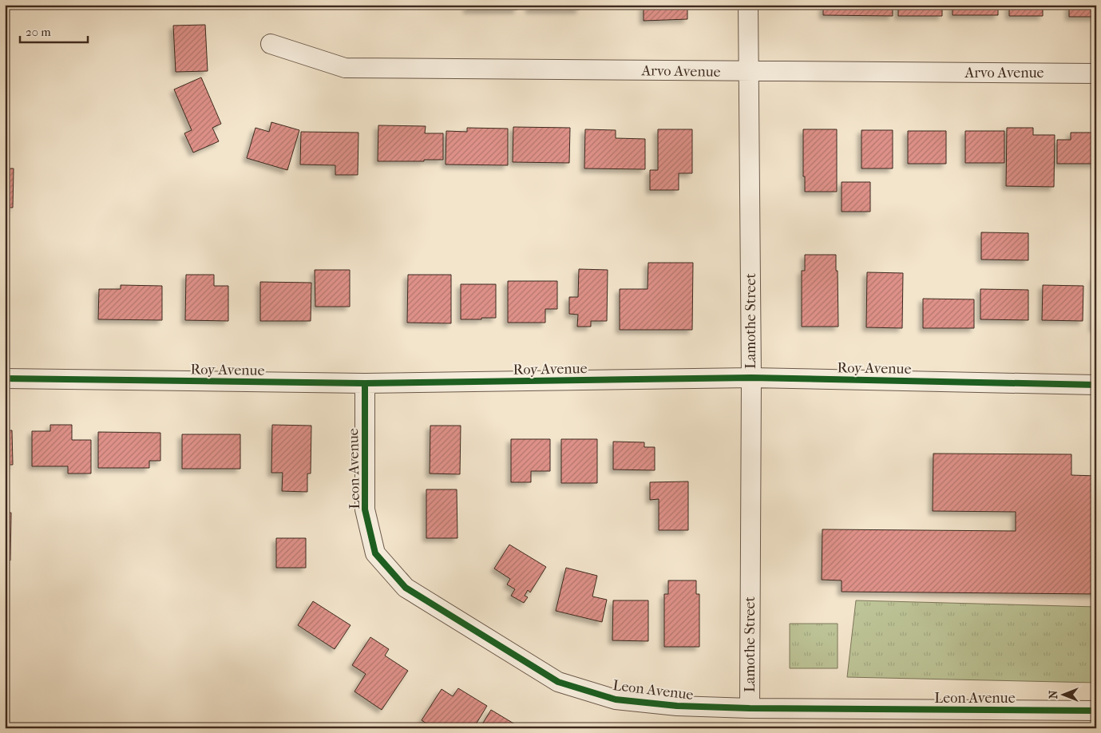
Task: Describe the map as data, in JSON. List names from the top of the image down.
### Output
{
  "streets": {
    "street": [
      "Arvo Avenue",
      "Lamothe Street",
      "Roy Avenue",
      "Leon Avenue"
    ]
  },
  "crossings": [
    ["Arvo Avenue", "Lamothe Street"],
    ["Lamothe Street", "Roy Avenue"],
    ["Lamothe Street", "Leon Avenue"],
    ["Roy Avenue", "Leon Avenue"]
  ],
  "scale_bar": "20 m",
  "north": "left"
}
